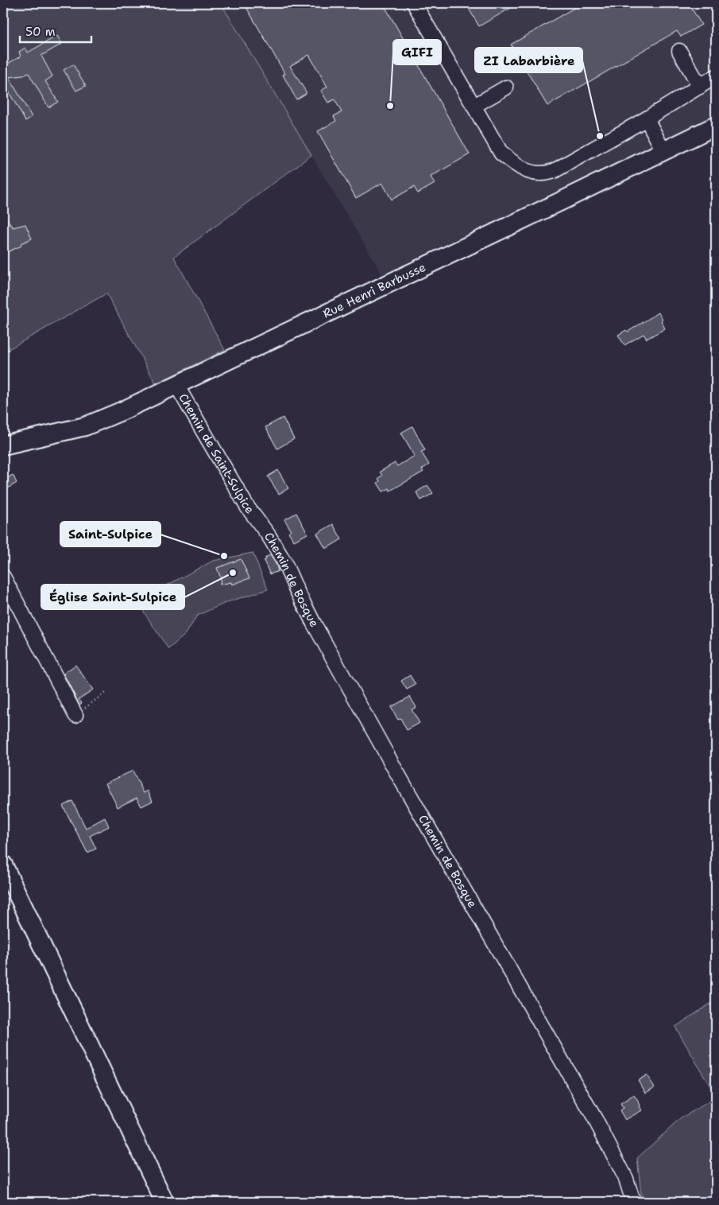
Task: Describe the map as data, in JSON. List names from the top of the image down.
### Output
{
  "streets": {
    "main road": ["Rue Henri Barbusse"],
    "street": ["Chemin de Saint-Sulpice", "Chemin de Bosque"]
  },
  "crossings": [
    ["Rue Henri Barbusse", "Chemin de Saint-Sulpice"],
    ["Chemin de Saint-Sulpice", "Chemin de Bosque"]
  ],
  "places": [
    "GIFI",
    "ZI Labarbière",
    "Saint-Sulpice",
    "Église Saint-Sulpice"
  ],
  "scale_bar": "50 m"
}
